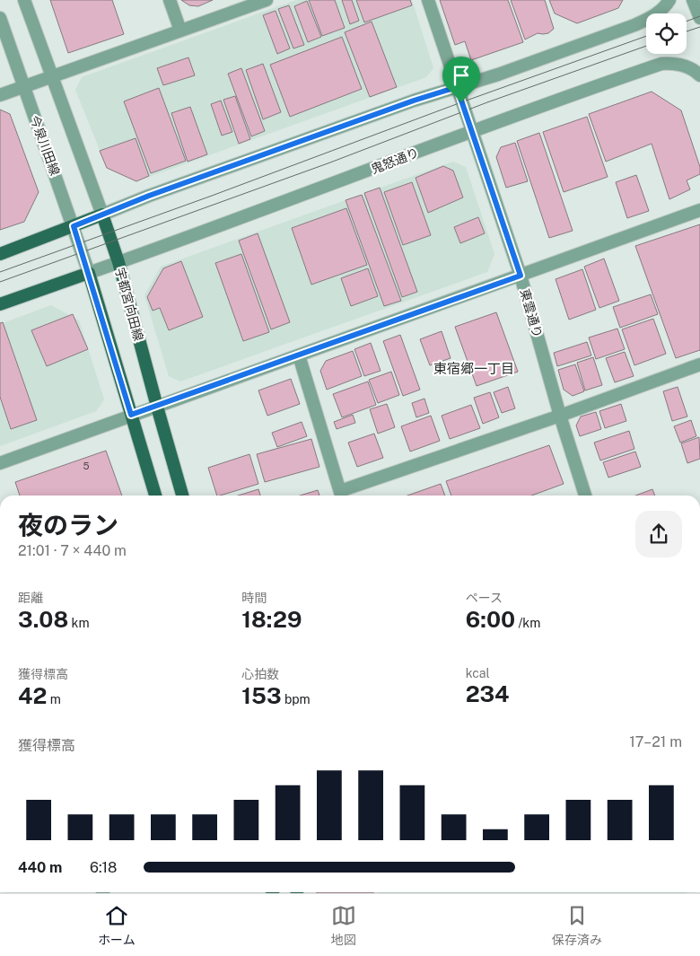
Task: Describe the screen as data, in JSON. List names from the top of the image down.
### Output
{
  "streets": {
    "main road": ["宇都宮向田線"],
    "street": ["今泉川田線", "鬼怒通り", "東雲通り"]
  },
  "crossings": [
    ["今泉川田線", "鬼怒通り"],
    ["鬼怒通り", "宇都宮向田線"],
    ["鬼怒通り", "東雲通り"]
  ],
  "districts": ["東宿郷一丁目"],
  "house_numbers": ["5"],
  "page": {
    "heading": ["夜のラン", "21:01 · 7 × 440 m"],
    "stats": [
      ["距離", "3.08 km"],
      ["時間", "18:29"],
      ["ペース", "6:00 /km"],
      ["獲得標高", "42 m"],
      ["心拍数", "153 bpm"],
      ["kcal", "234"]
    ],
    "chart": ["獲得標高", "17–21 m"],
    "list": [
      {
        "name": "440 m",
        "note": "6:18"
      }
    ],
    "tabs": ["ホーム", "地図", "保存済み"]
  }
}
